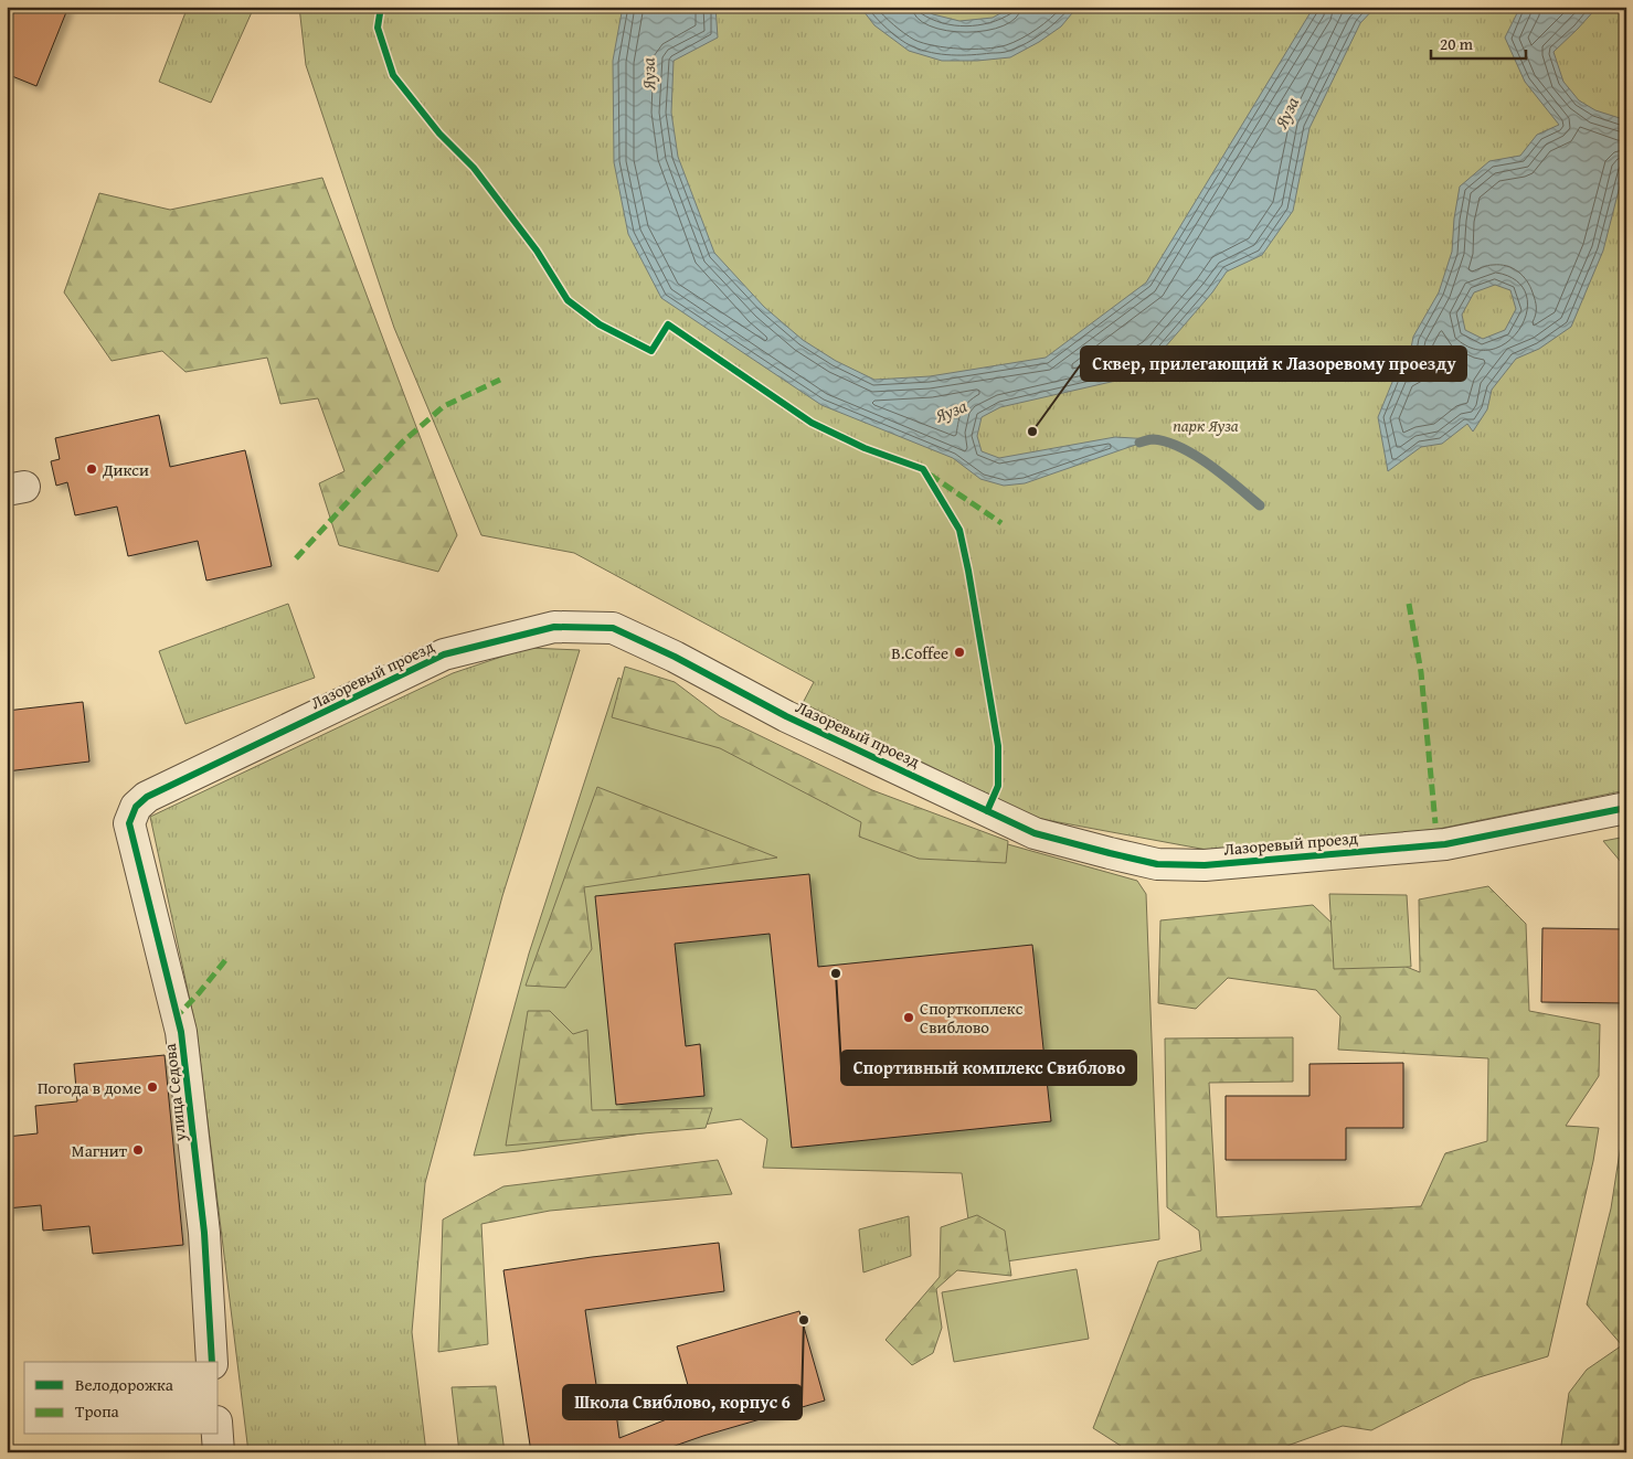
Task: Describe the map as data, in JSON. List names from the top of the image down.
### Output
{
  "streets": {
    "street": ["Лазоревый проезд", "улица Седова"]
  },
  "crossings": [
    ["Лазоревый проезд", "улица Седова"]
  ],
  "water": ["Яуза"],
  "parks": ["парк Яуза"],
  "places": [
    "Сквер, прилегающий к Лазоревому проезду",
    "Дикси",
    "B.Coffee",
    "Спортивный комплекс Свиблово",
    "Спорткоплекс Свиблово",
    "Погода в доме",
    "Магнит",
    "Школа Свиблово, корпус 6"
  ],
  "legend": ["Велодорожка", "Тропа"],
  "scale_bar": "20 m"
}
